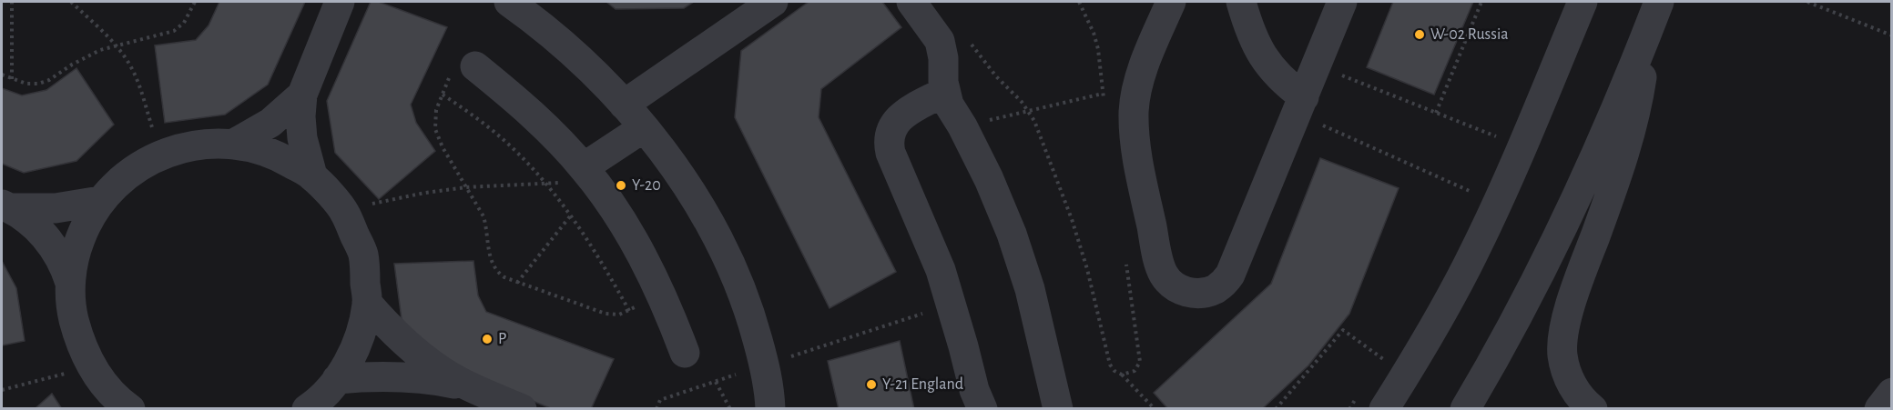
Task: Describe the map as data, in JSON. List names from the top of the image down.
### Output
{
  "places": [
    "W-02 Russia",
    "Y-20",
    "P",
    "Y-21 England"
  ]
}
